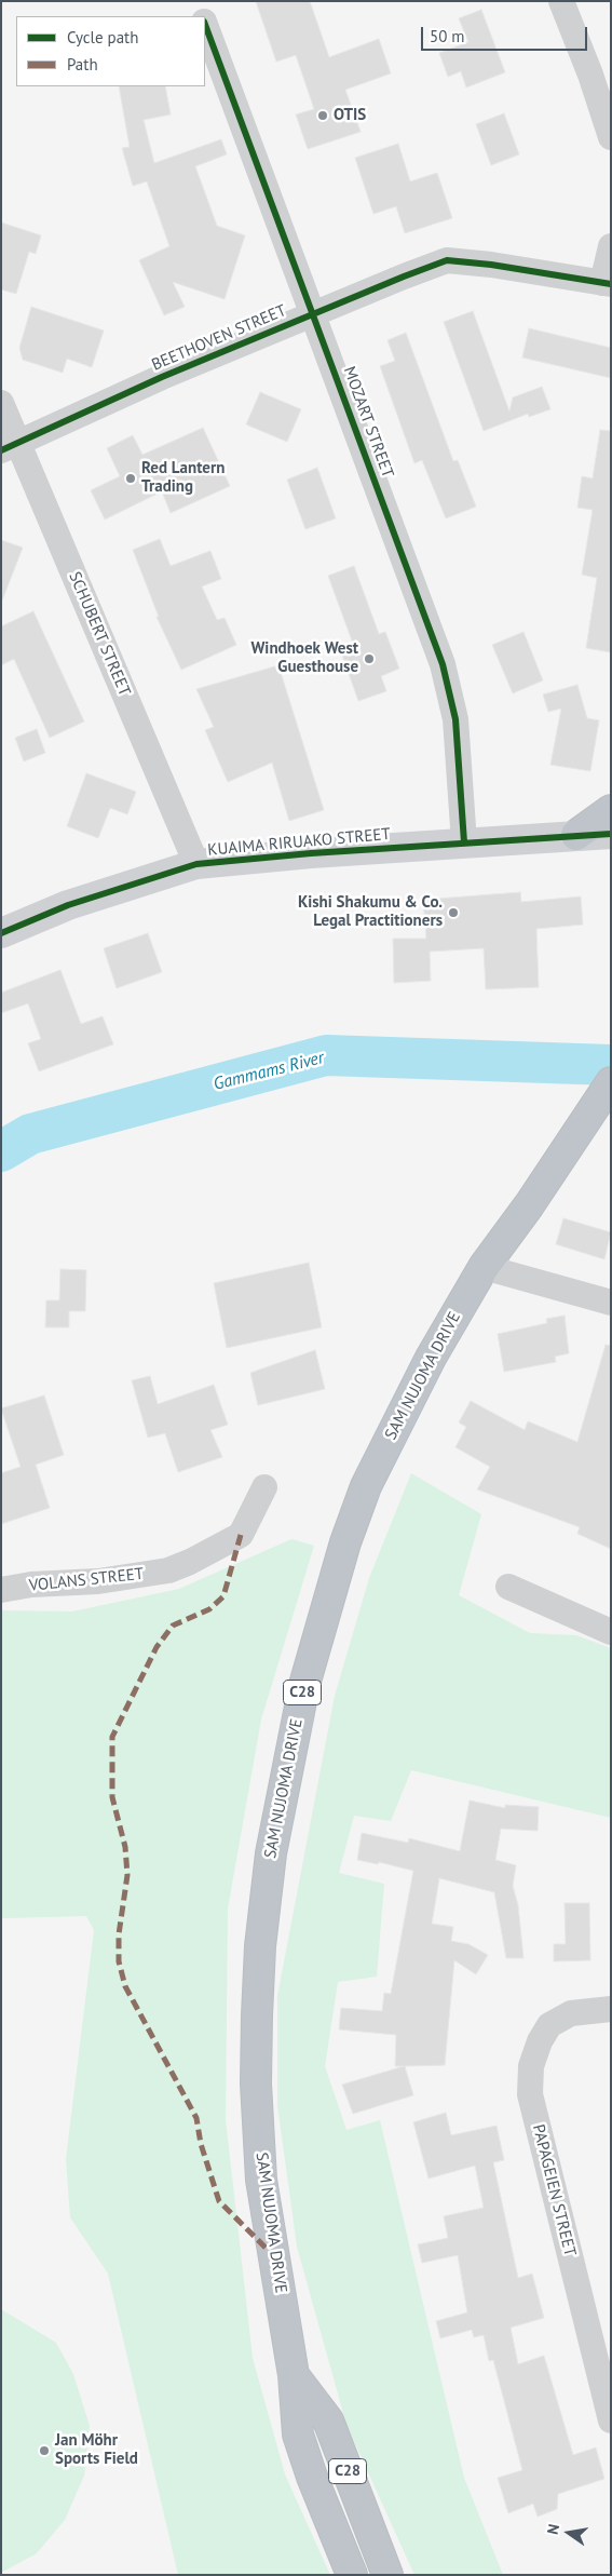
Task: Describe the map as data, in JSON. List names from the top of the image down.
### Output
{
  "streets": {
    "highway": ["SAM NUJOMA DRIVE", "C28"],
    "street": [
      "BEETHOVEN STREET",
      "MOZART STREET",
      "SCHUBERT STREET",
      "KUAIMA RIRUAKO STREET",
      "VOLANS STREET",
      "PAPAGEIEN STREET"
    ]
  },
  "crossings": [
    ["BEETHOVEN STREET", "MOZART STREET"],
    ["BEETHOVEN STREET", "SCHUBERT STREET"],
    ["MOZART STREET", "KUAIMA RIRUAKO STREET"],
    ["SCHUBERT STREET", "KUAIMA RIRUAKO STREET"]
  ],
  "water": ["Gammams River"],
  "places": [
    "OTIS",
    "Red Lantern Trading",
    "Windhoek West Guesthouse",
    "Kishi Shakumu & Co. Legal Practitioners",
    "Jan Möhr Sports Field"
  ],
  "legend": ["Cycle path", "Path"],
  "scale_bar": "50 m",
  "north": "left"
}
